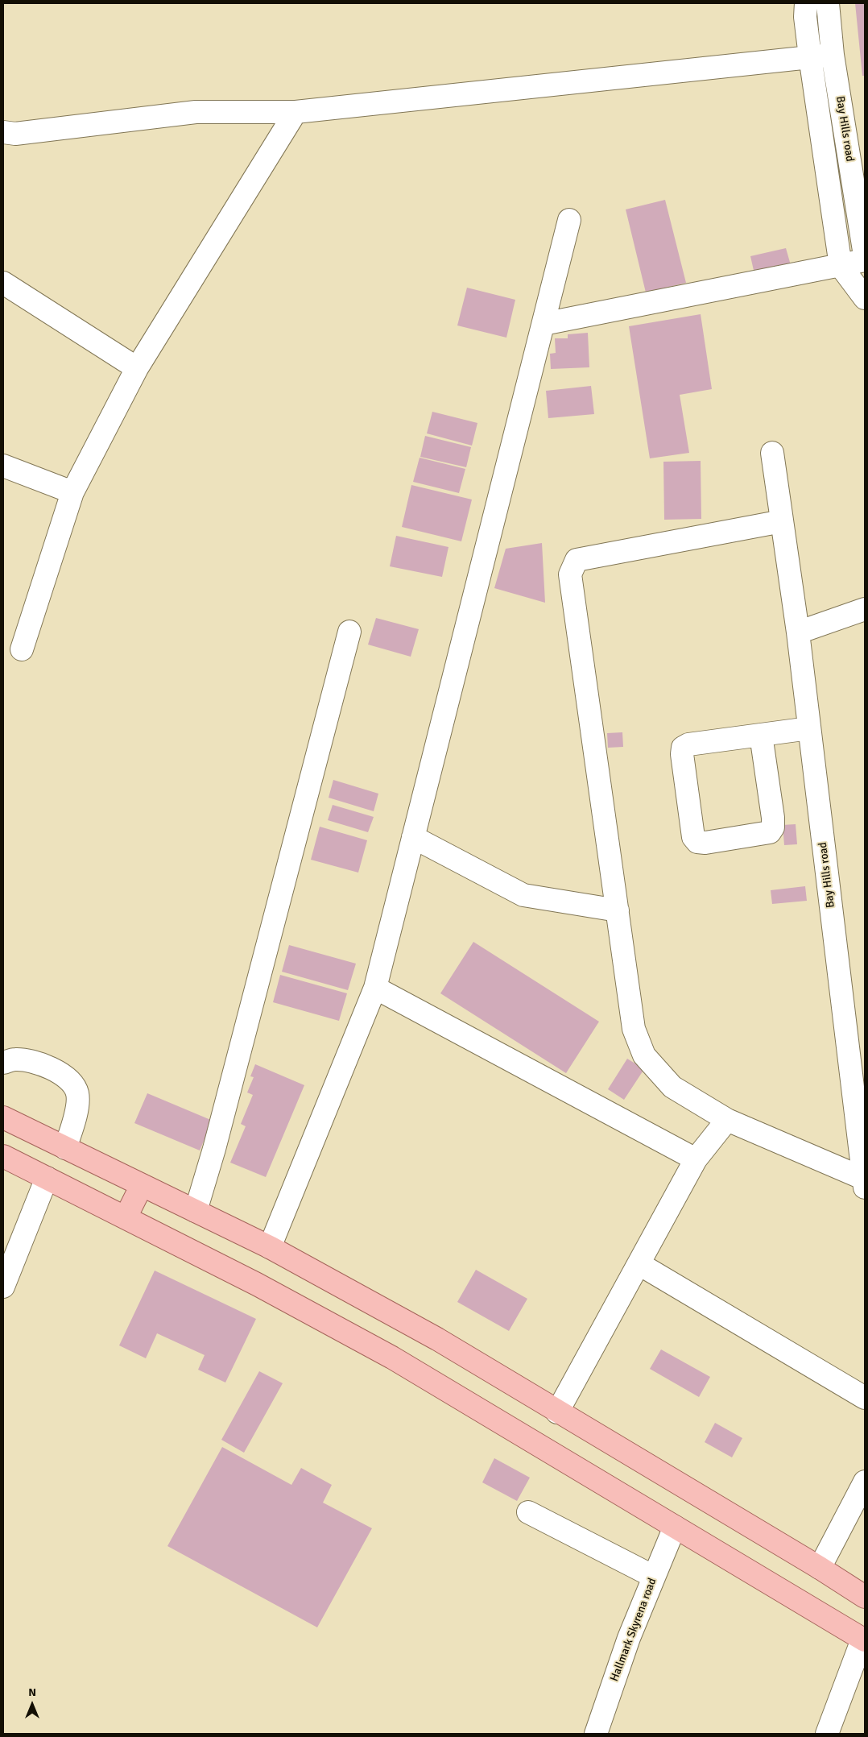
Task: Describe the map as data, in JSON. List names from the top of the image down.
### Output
{
  "streets": {
    "street": ["Bay Hills road", "Hallmark Skyrena road"]
  },
  "north": "top"
}
